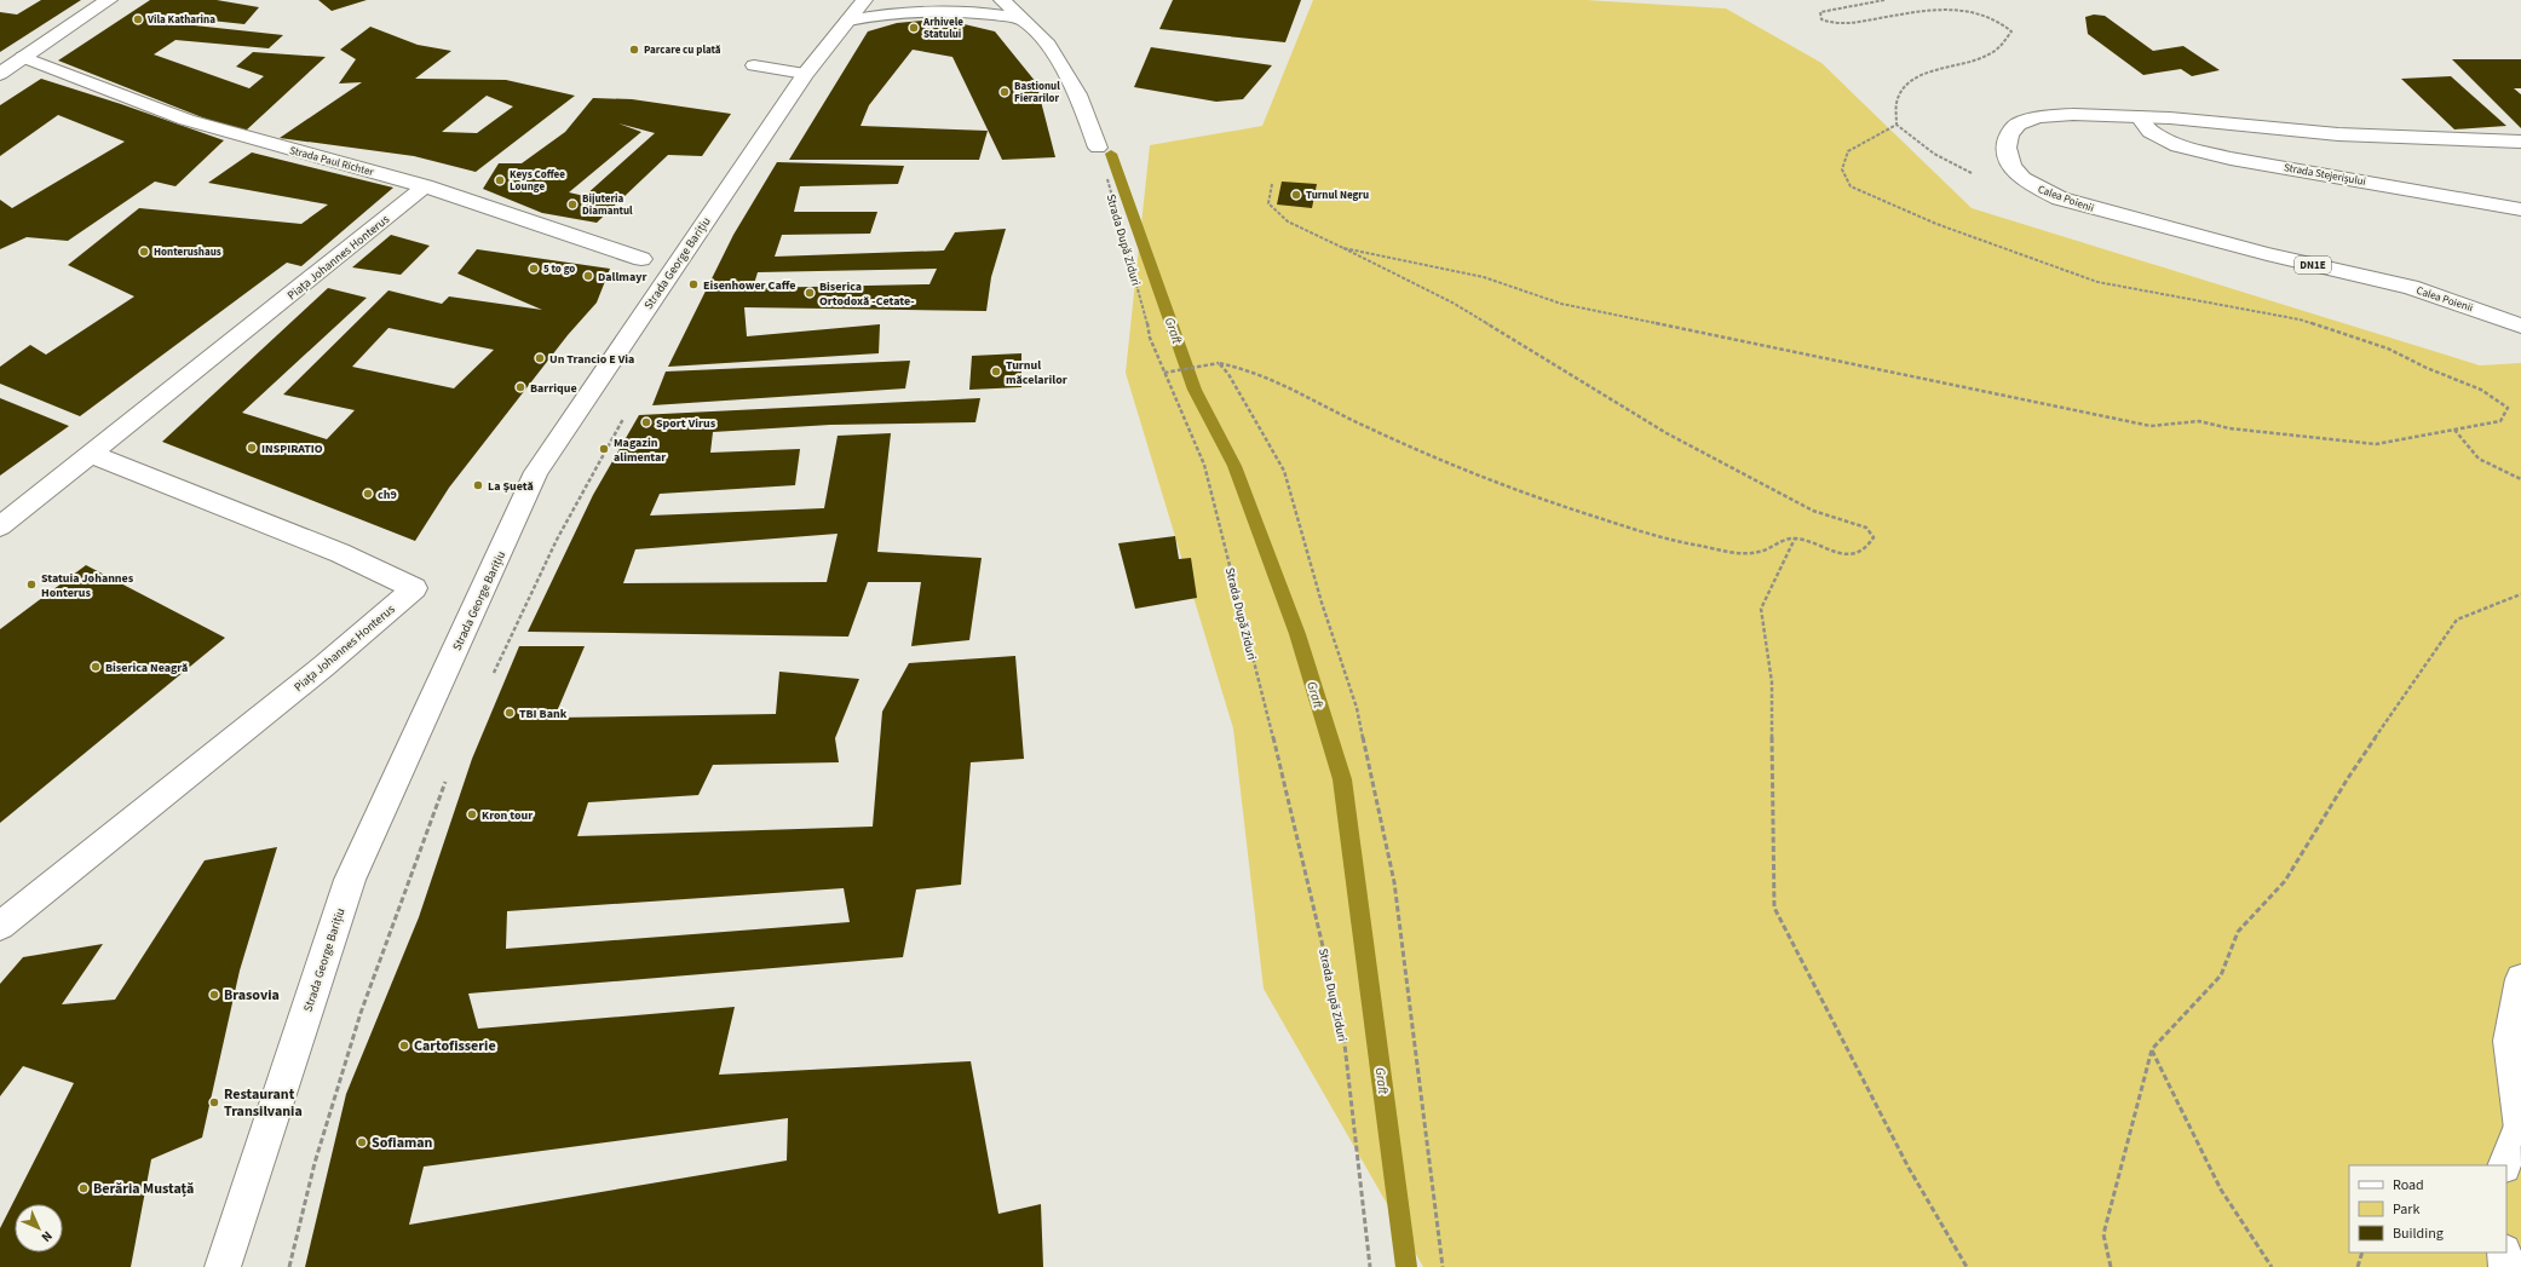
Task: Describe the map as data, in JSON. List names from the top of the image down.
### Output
{
  "streets": {
    "street": [
      "Strada Paul Richter",
      "Strada Stejerișului",
      "Calea Poienii",
      "Piața Johannes Honterus",
      "Strada George Barițiu",
      "DN1E"
    ],
    "path": ["Strada După Ziduri"]
  },
  "crossings": [
    ["Strada Paul Richter", "Piața Johannes Honterus"],
    ["Strada Stejerișului", "Calea Poienii"]
  ],
  "water": ["Graft"],
  "places": [
    "Vila Katharina",
    "Arhivele Statului",
    "Parcare cu plată",
    "Bastionul Fierarilor",
    "Keys Coffee Lounge",
    "Turnul Negru",
    "Bijuteria Diamantul",
    "Honterushaus",
    "5 to go",
    "Dallmayr",
    "Eisenhower Caffe",
    "Biserica Ortodoxă -Cetate-",
    "Un Trancio E Via",
    "Turnul măcelarilor",
    "Barrique",
    "Sport Virus",
    "INSPIRATIO",
    "Magazin alimentar",
    "La Șuetă",
    "ch9",
    "Statuia Johannes Honterus",
    "Biserica Neagră",
    "TBI Bank",
    "Kron tour",
    "Brasovia",
    "Cartofisserie",
    "Restaurant Transilvania",
    "Sofiaman",
    "Berăria Mustață"
  ],
  "legend": ["Road", "Park", "Building"],
  "north": "bottom right"
}
